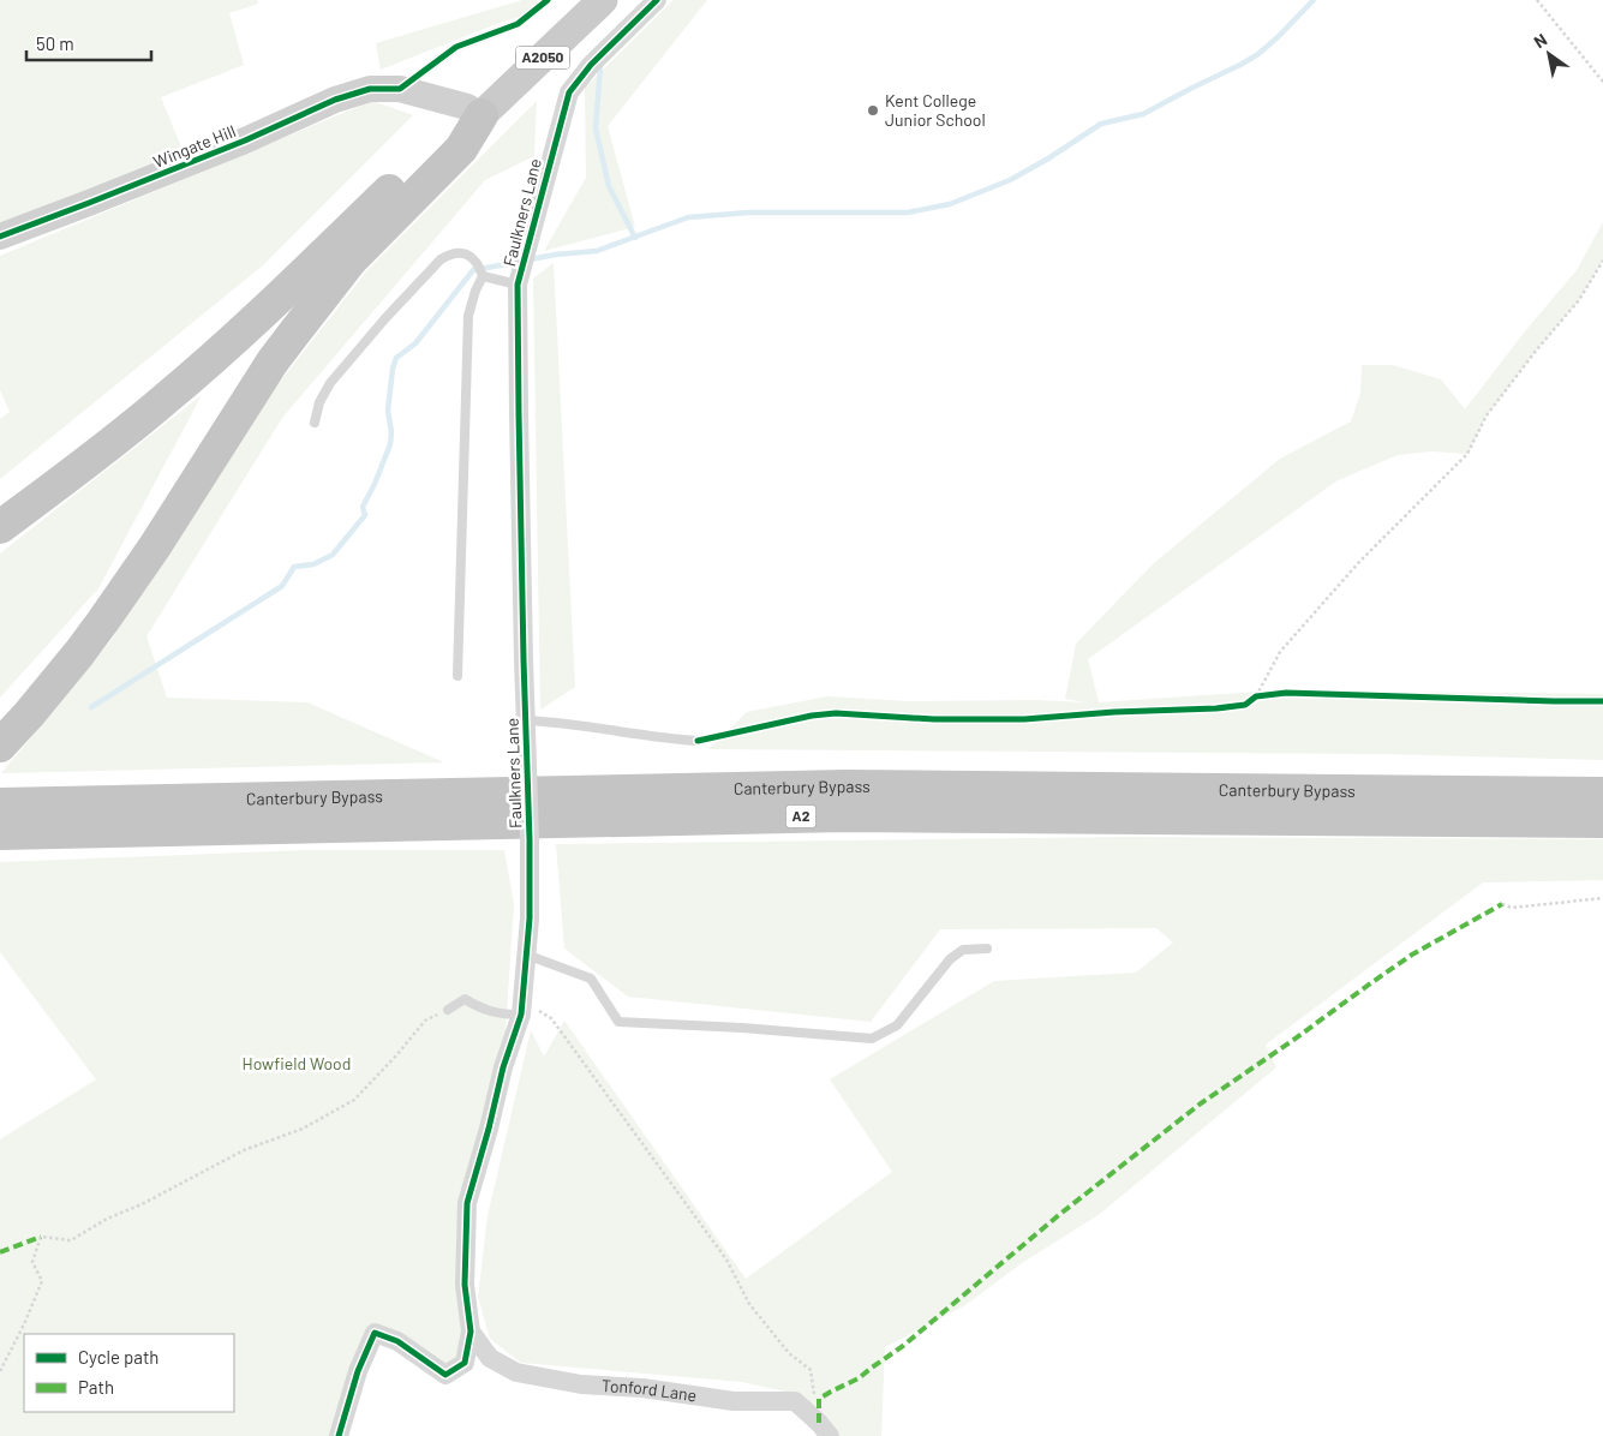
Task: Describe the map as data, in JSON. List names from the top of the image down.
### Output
{
  "streets": {
    "highway": ["Canterbury Bypass", "A2"],
    "main road": ["A2050"],
    "street": ["Wingate Hill", "Faulkners Lane", "Tonford Lane"]
  },
  "crossings": [
    ["A2050", "Wingate Hill"],
    ["Faulkners Lane", "Tonford Lane"]
  ],
  "parks": ["Howfield Wood"],
  "places": ["Kent College Junior School"],
  "legend": ["Cycle path", "Path"],
  "scale_bar": "50 m",
  "north": "top left"
}
